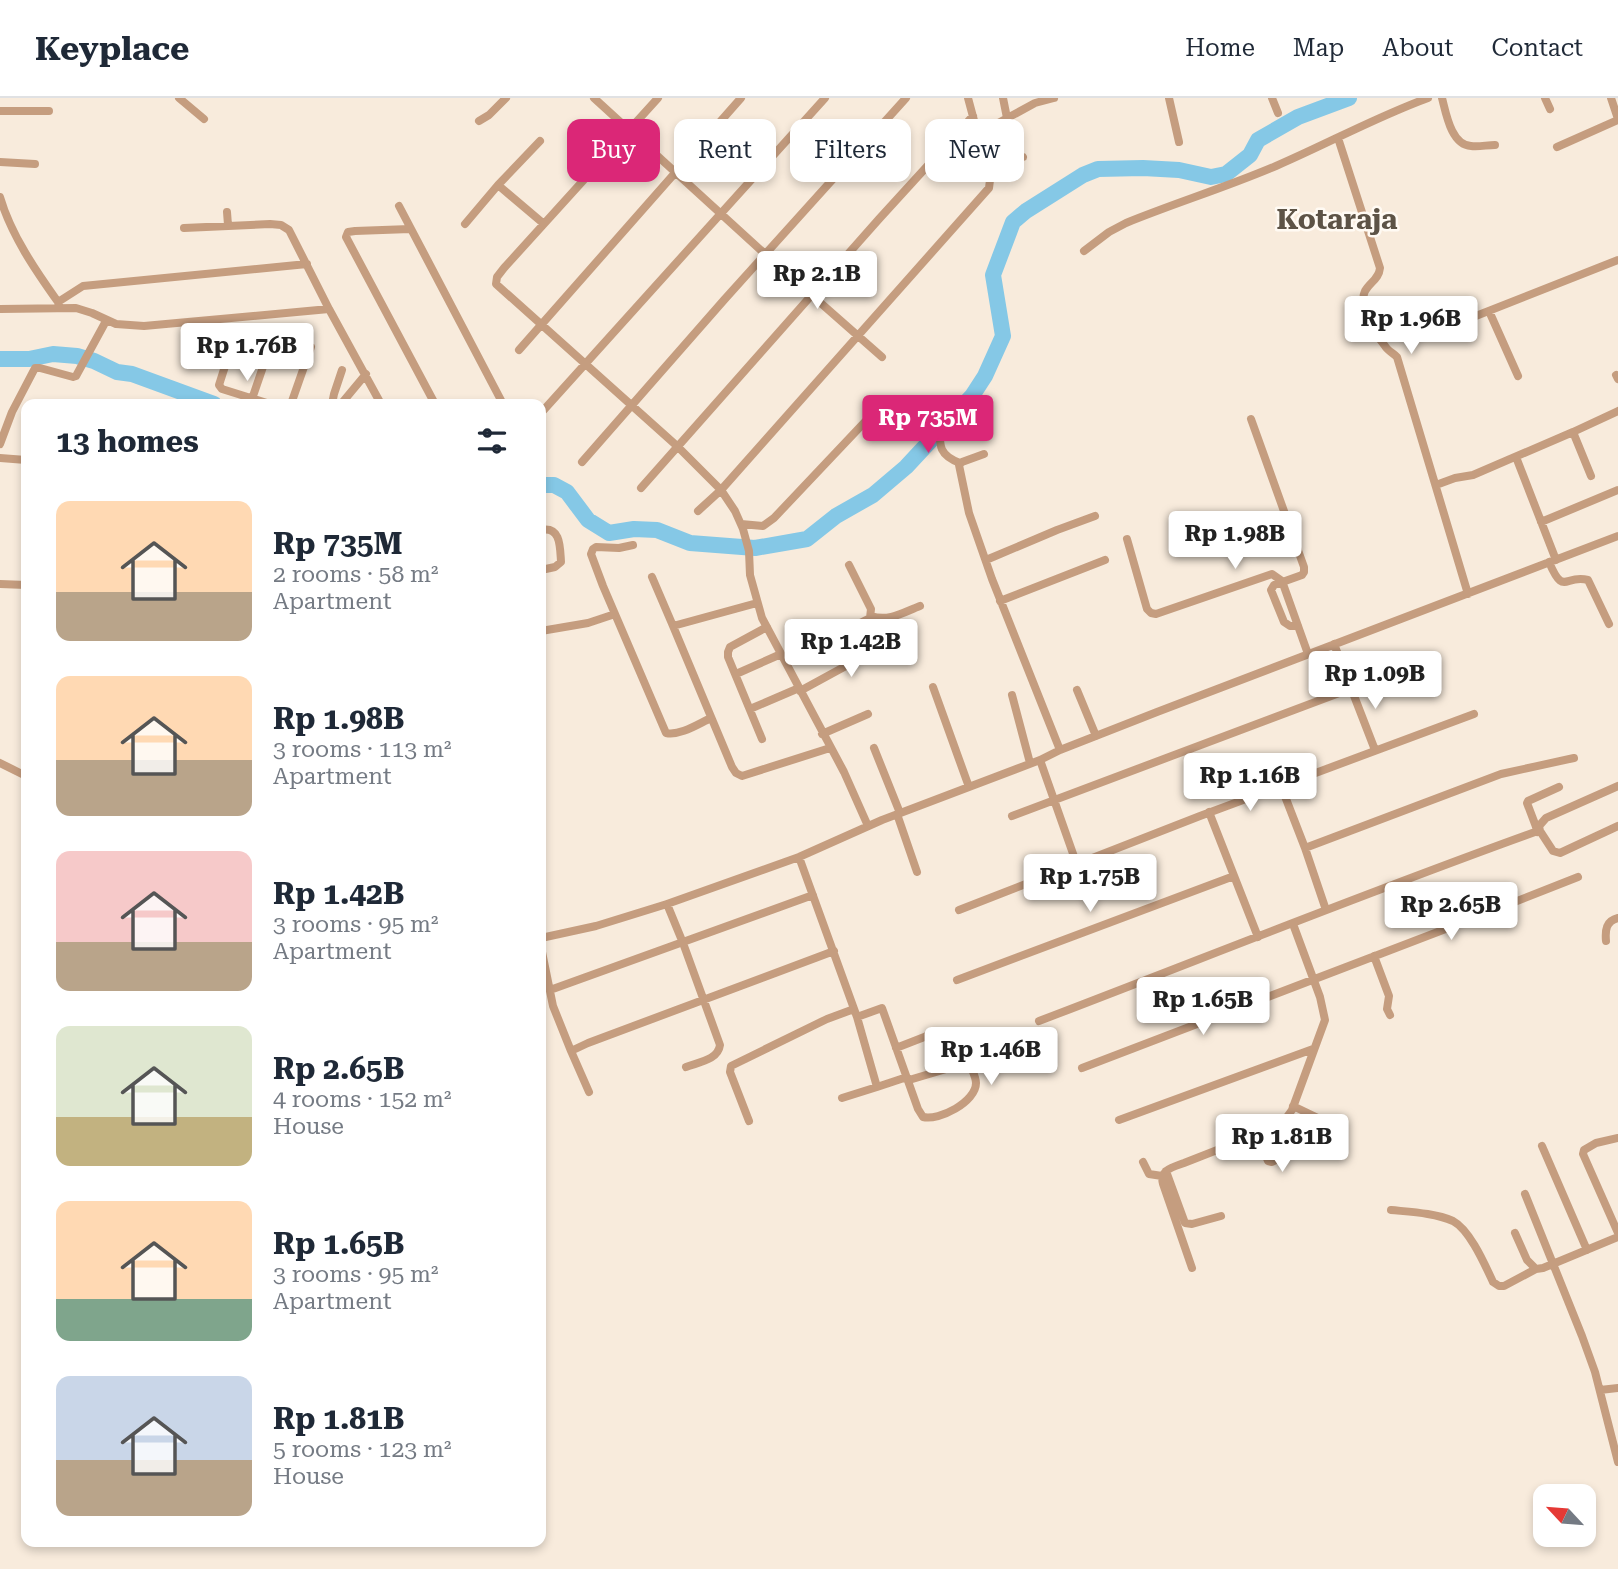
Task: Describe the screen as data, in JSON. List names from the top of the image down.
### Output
{
  "districts": ["Kotaraja"],
  "north": "top left",
  "page": {
    "header": "Keyplace",
    "nav": [
      "Home",
      "Map",
      "About",
      "Contact"
    ],
    "chip": [
      "Buy",
      "Rent",
      "Filters",
      "New"
    ],
    "price": [
      "Rp 2.1B",
      "Rp 1.96B",
      "Rp 1.76B",
      "Rp 735M",
      "Rp 1.98B",
      "Rp 1.42B",
      "Rp 1.09B",
      "Rp 1.16B",
      "Rp 1.75B",
      "Rp 2.65B",
      "Rp 1.65B",
      "Rp 1.46B",
      "Rp 1.81B"
    ],
    "heading": "13 homes",
    "list": [
      {
        "name": "Rp 735M",
        "note": "2 rooms · 58 m² · Apartment"
      },
      {
        "name": "Rp 1.98B",
        "note": "3 rooms · 113 m² · Apartment"
      },
      {
        "name": "Rp 1.42B",
        "note": "3 rooms · 95 m² · Apartment"
      },
      {
        "name": "Rp 2.65B",
        "note": "4 rooms · 152 m² · House"
      },
      {
        "name": "Rp 1.65B",
        "note": "3 rooms · 95 m² · Apartment"
      },
      {
        "name": "Rp 1.81B",
        "note": "5 rooms · 123 m² · House"
      }
    ]
  }
}
